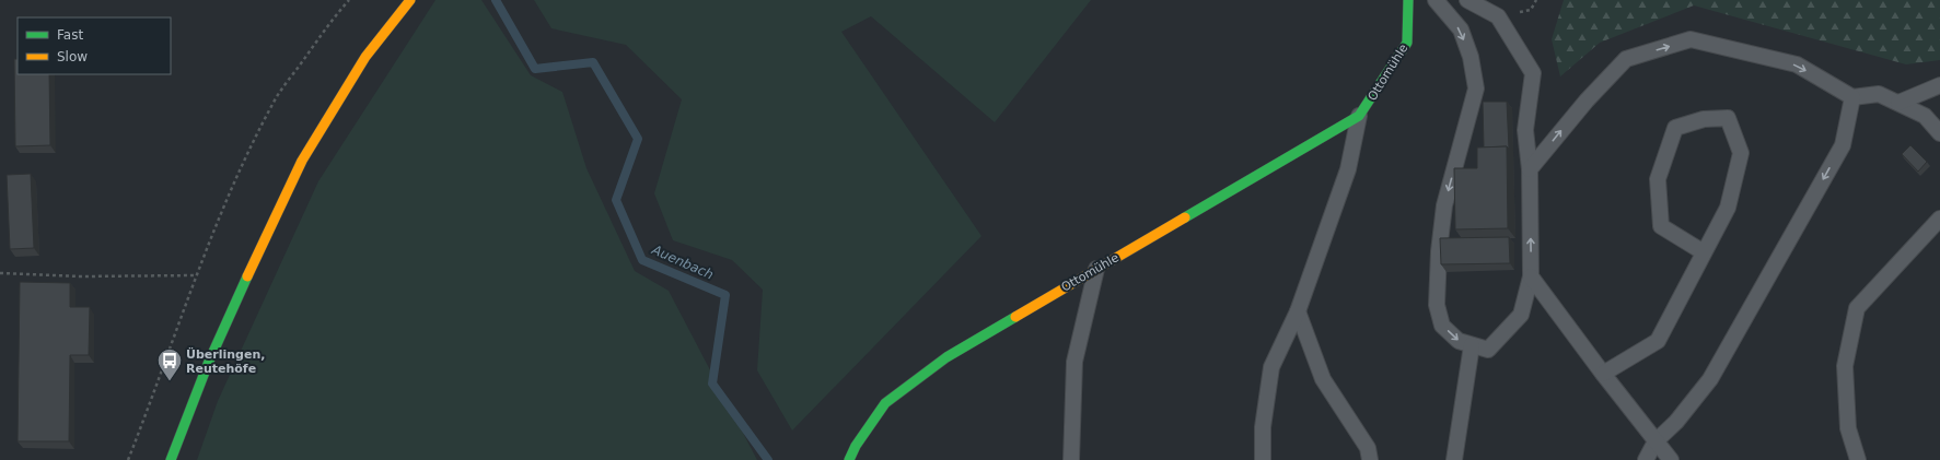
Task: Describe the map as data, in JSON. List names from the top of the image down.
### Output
{
  "streets": {
    "street": ["Ottomühle"]
  },
  "water": ["Auenbach"],
  "places": {
    "bus stop": ["Überlingen, Reutehöfe"]
  },
  "legend": ["Fast", "Slow"]
}
